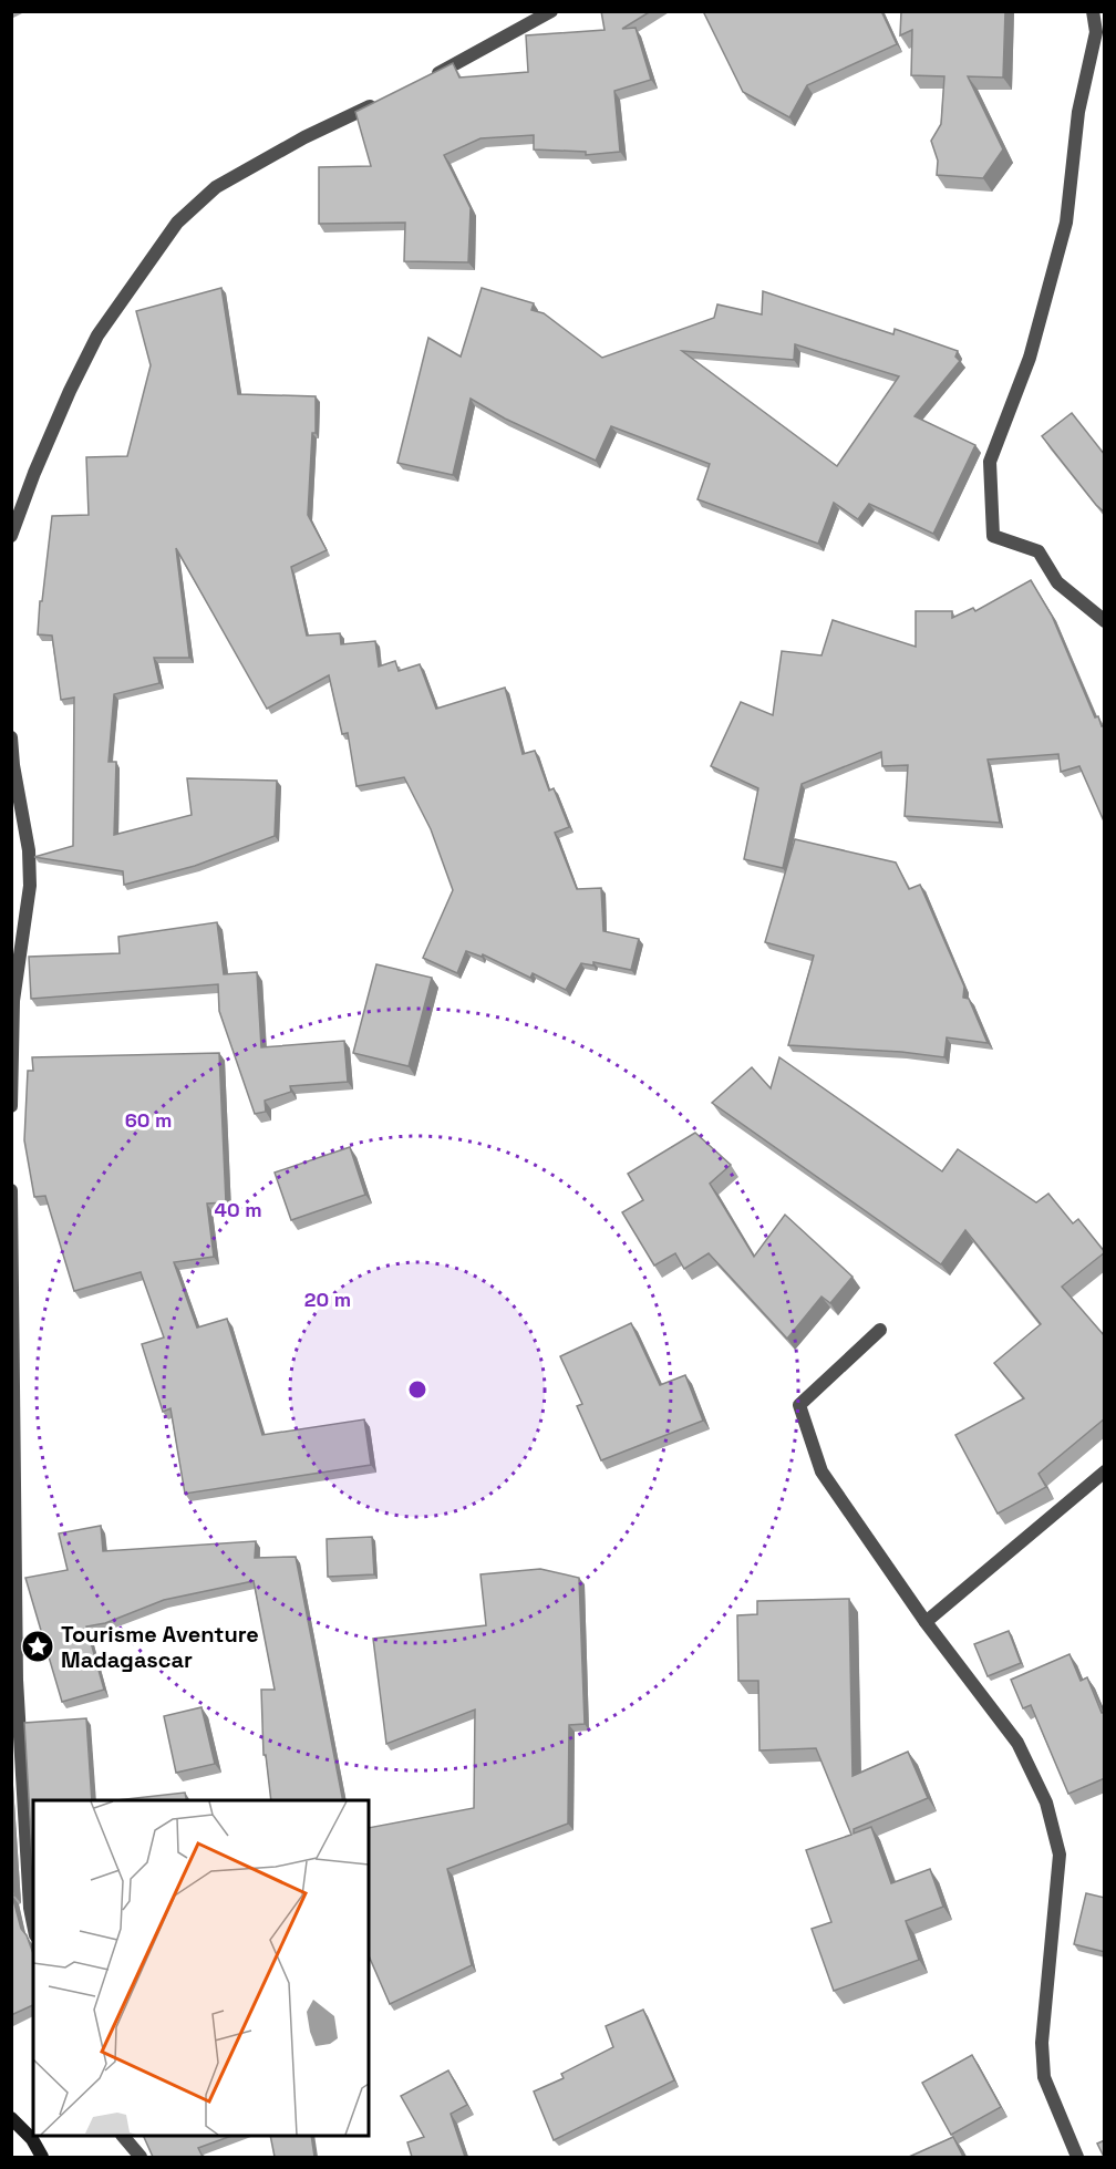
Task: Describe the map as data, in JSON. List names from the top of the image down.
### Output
{
  "places": {
    "place": ["Tourisme Aventure Madagascar"]
  },
  "rings": ["60 m", "40 m", "20 m"]
}
